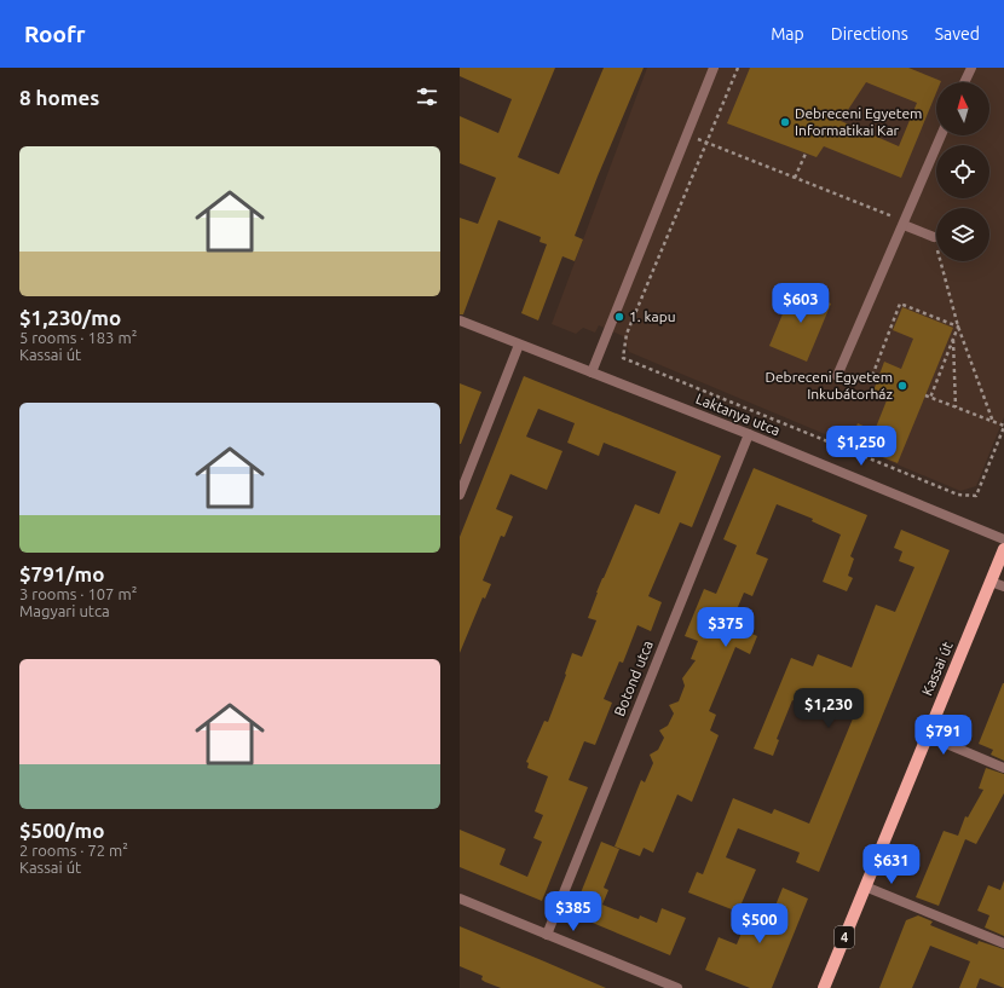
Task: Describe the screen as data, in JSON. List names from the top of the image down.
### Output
{
  "streets": {
    "main road": ["Kassai út", "4"],
    "street": ["Laktanya utca", "Botond utca"]
  },
  "crossings": [
    ["Laktanya utca", "Botond utca"]
  ],
  "places": ["Debreceni Egyetem Informatikai Kar", "1. kapu", "Debreceni Egyetem Inkubátorház"],
  "north": "top",
  "page": {
    "header": "Roofr",
    "nav": ["Map", "Directions", "Saved"],
    "heading": "8 homes",
    "list": [
      {
        "name": "$1,230/mo",
        "note": "5 rooms · 183 m² · Kassai út"
      },
      {
        "name": "$791/mo",
        "note": "3 rooms · 107 m² · Magyari utca"
      },
      {
        "name": "$500/mo",
        "note": "2 rooms · 72 m² · Kassai út"
      }
    ],
    "price": [
      "$603",
      "$1,250",
      "$375",
      "$1,230",
      "$791",
      "$631",
      "$385",
      "$500"
    ]
  }
}
